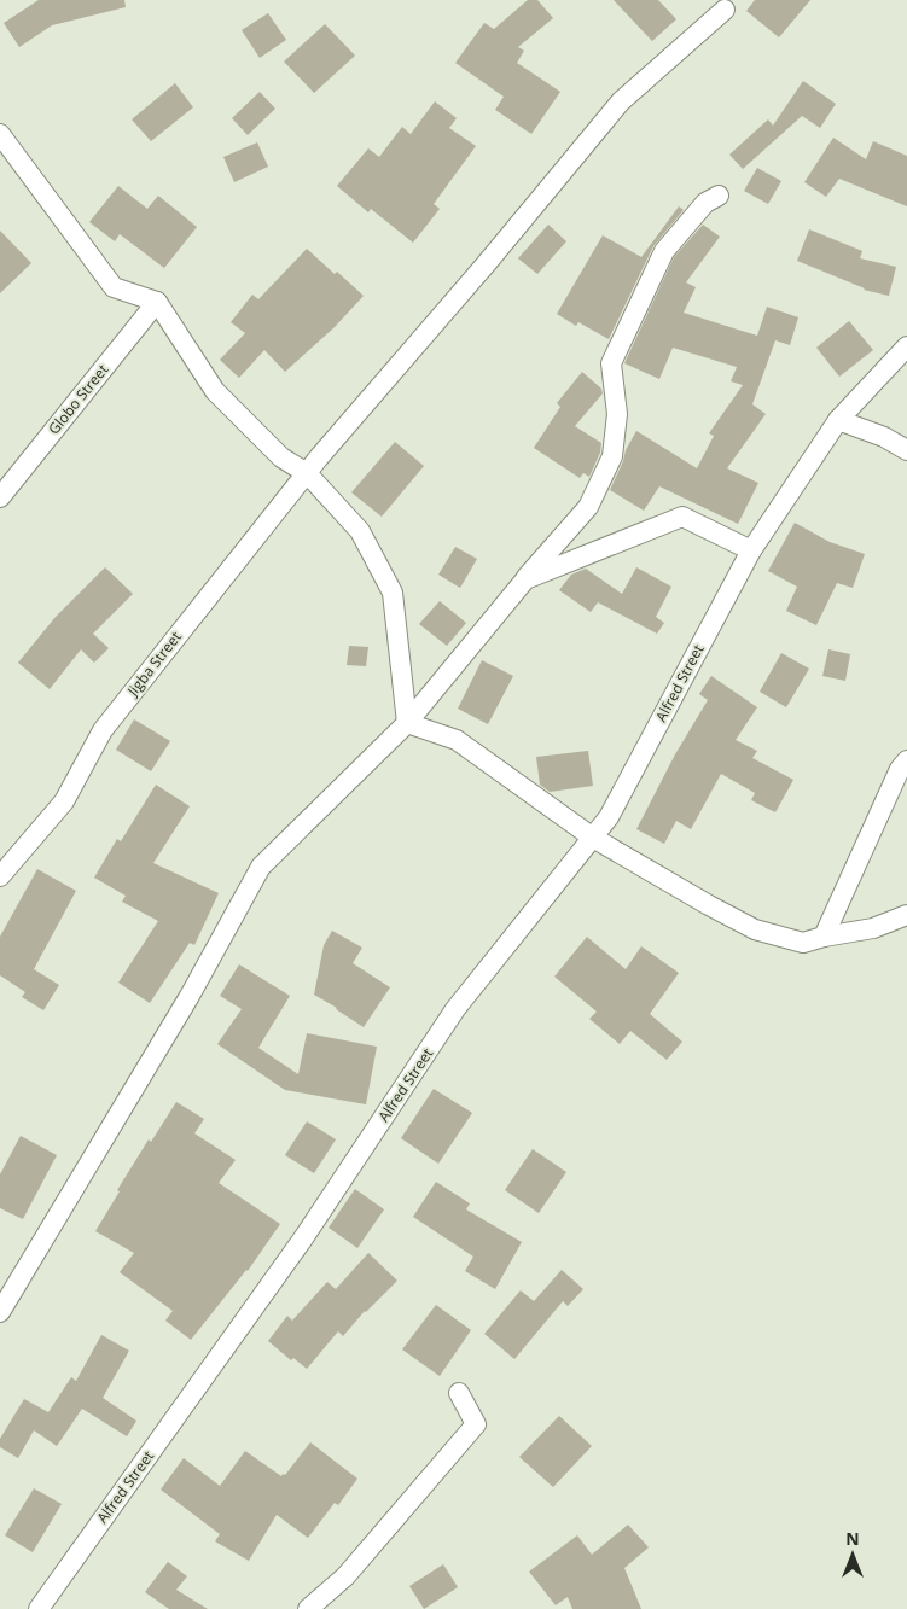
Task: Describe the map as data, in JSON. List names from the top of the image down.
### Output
{
  "streets": {
    "street": ["Globo Street", "Jigba Street", "Alfred Street"]
  },
  "north": "top"
}
